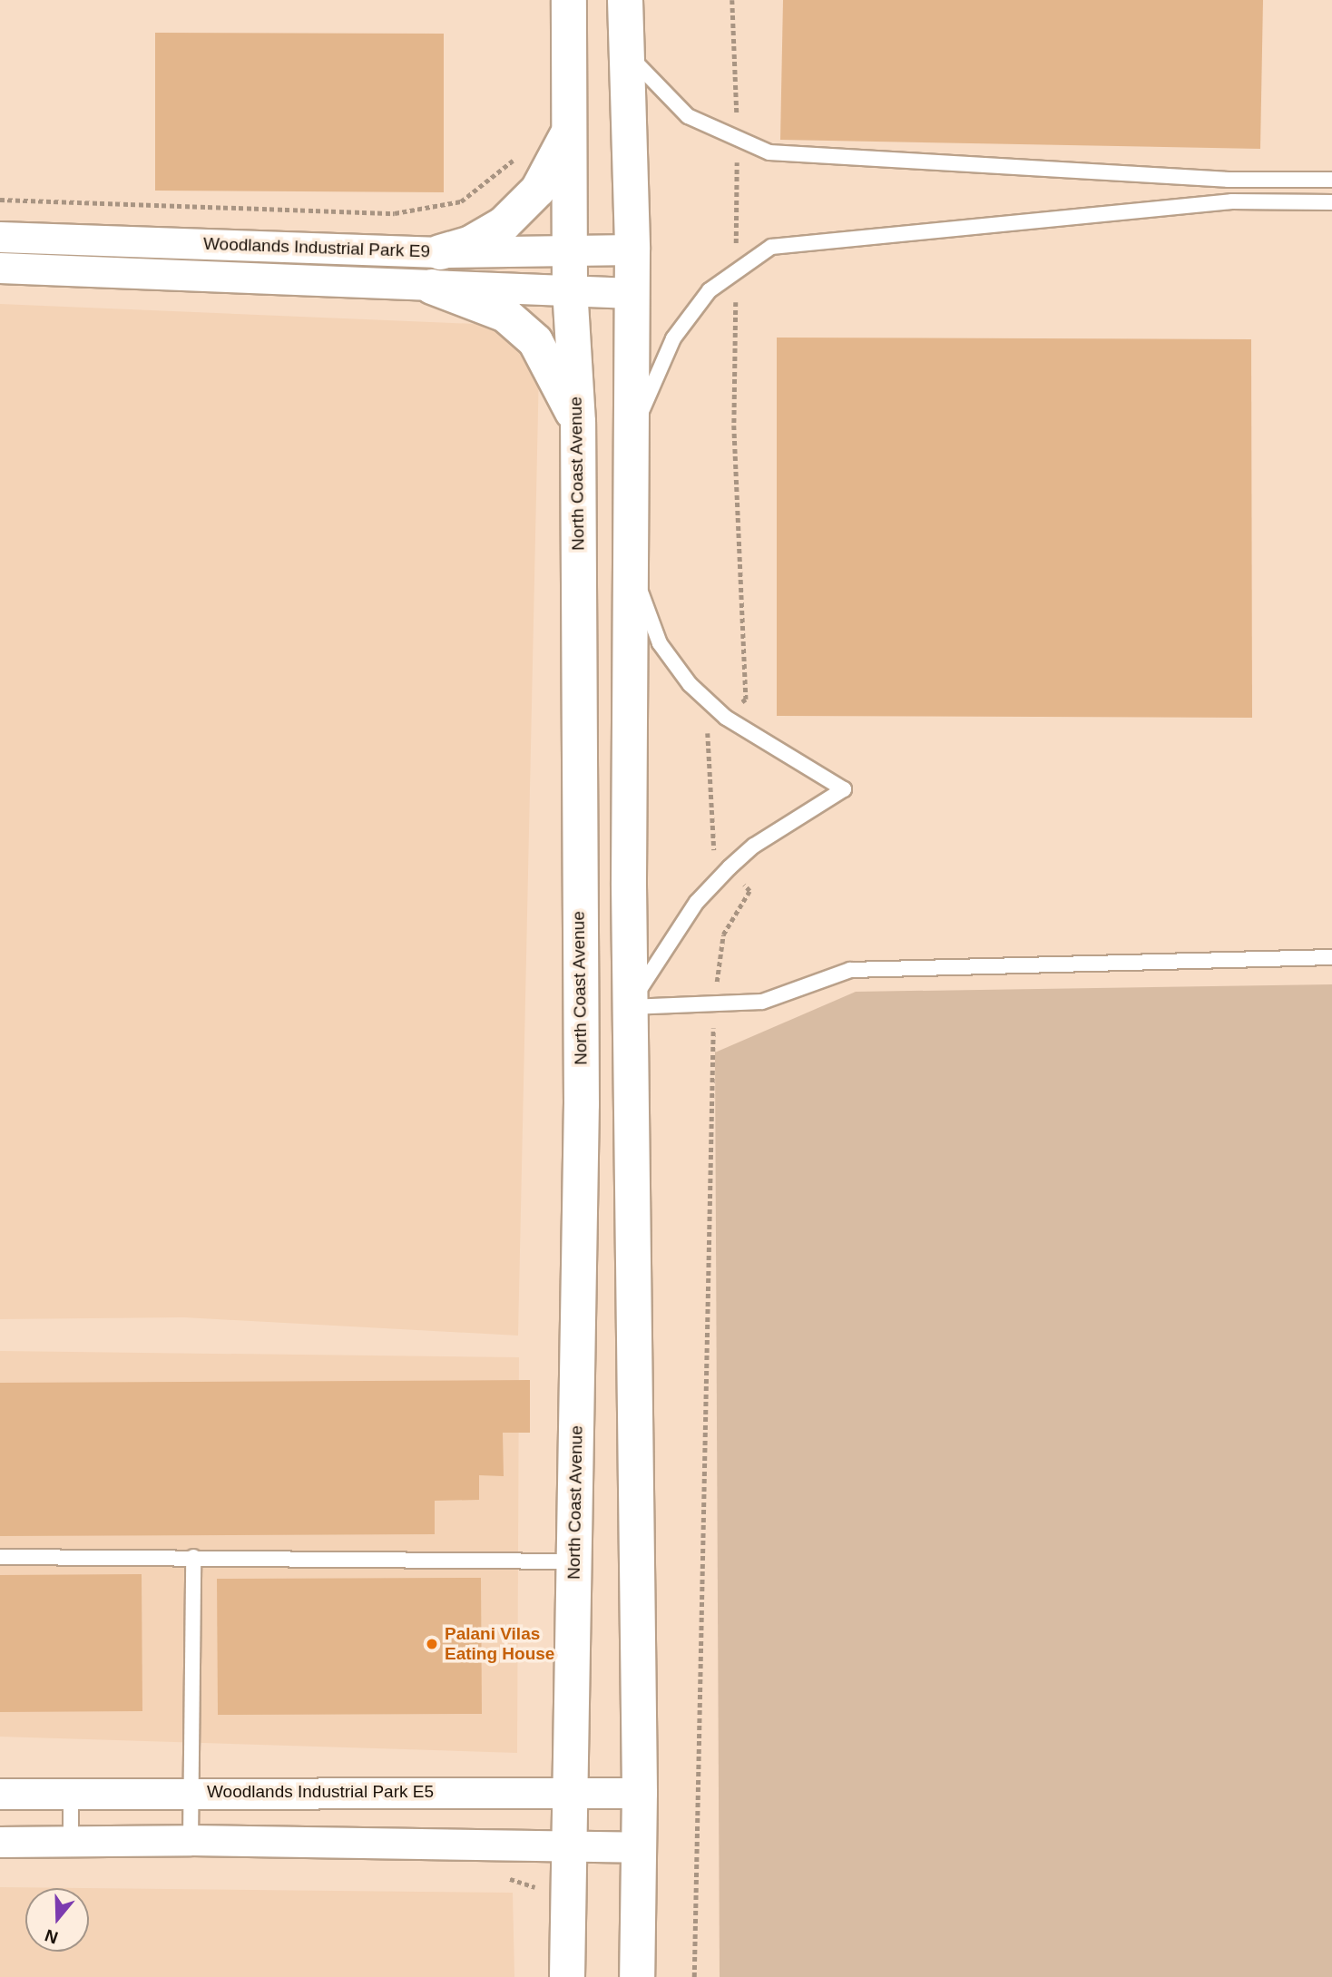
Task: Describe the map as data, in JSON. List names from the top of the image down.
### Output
{
  "streets": {
    "main road": ["North Coast Avenue"],
    "street": ["Woodlands Industrial Park E9", "Woodlands Industrial Park E5"]
  },
  "crossings": [
    ["Woodlands Industrial Park E9", "North Coast Avenue"],
    ["North Coast Avenue", "Woodlands Industrial Park E5"]
  ],
  "places": ["Palani Vilas Eating House"],
  "north": "bottom"
}
